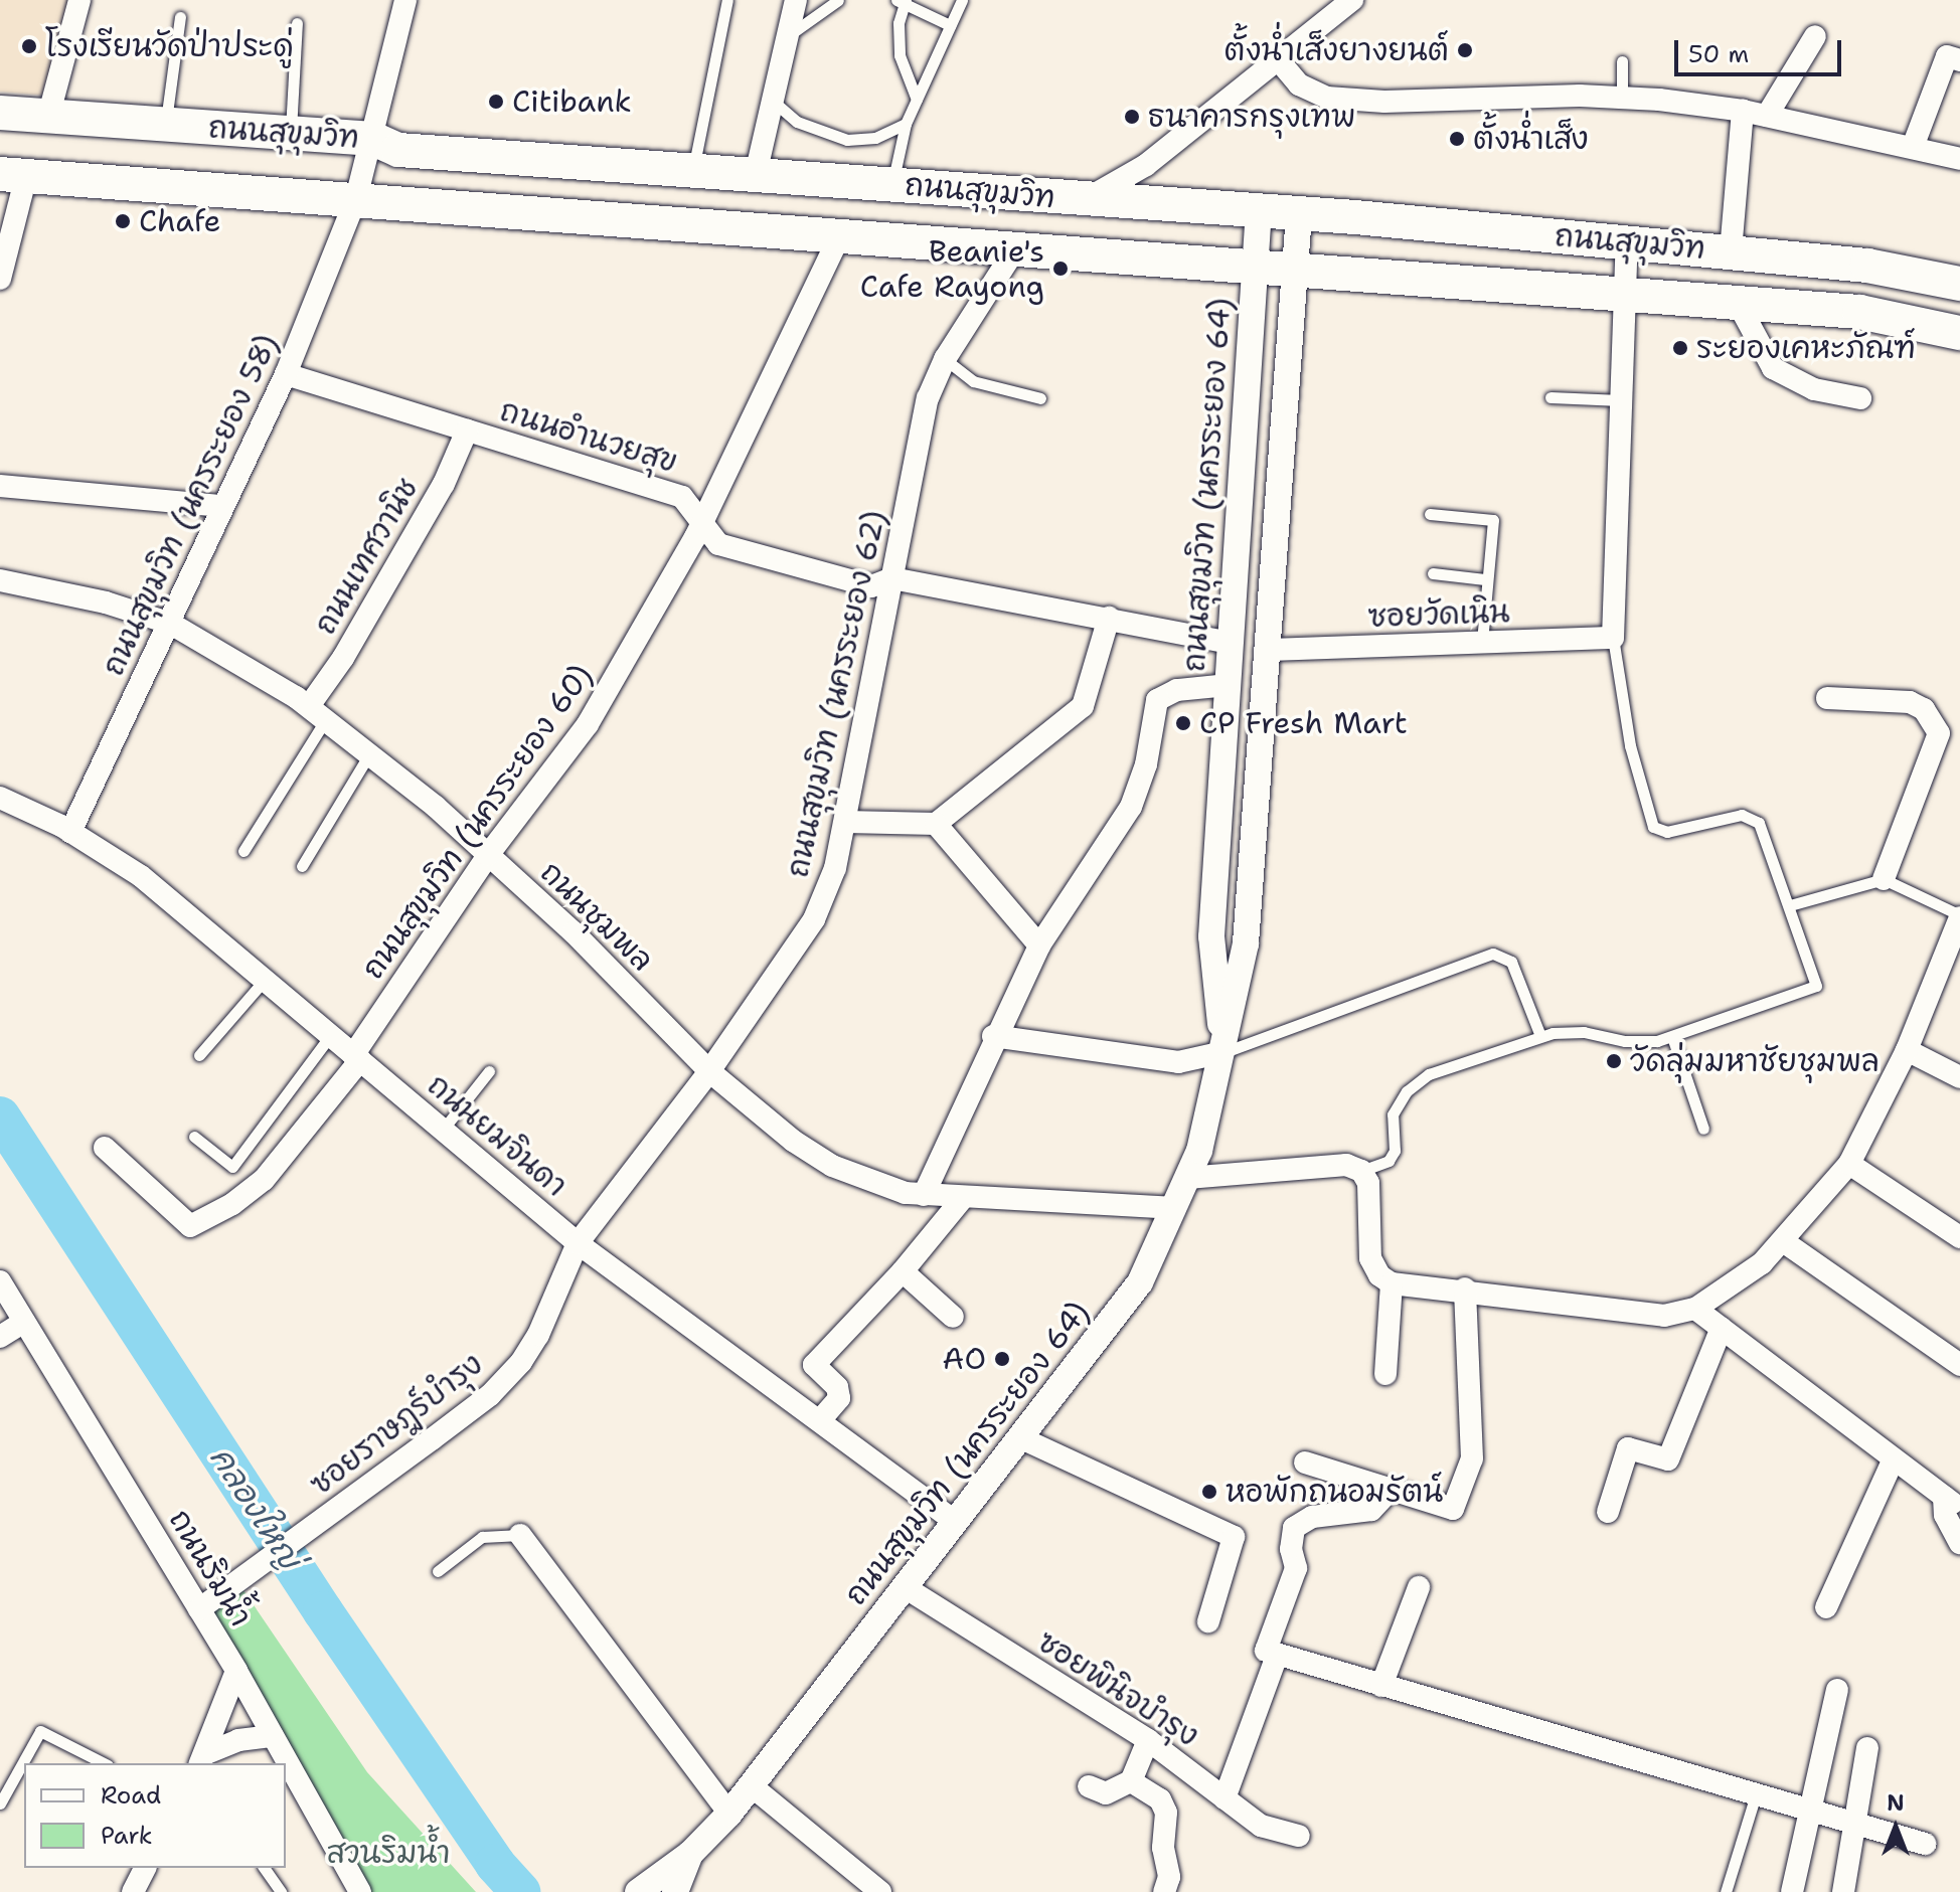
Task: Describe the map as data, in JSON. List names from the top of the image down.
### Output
{
  "streets": {
    "main road": ["ถนนสุขุมวิท"],
    "street": [
      "ถนนอำนวยสุข",
      "ถนนสุขุมวิท (นครระยอง 64)",
      "ถนนสุขุมวิท (นครระยอง 58)",
      "ถนนเทศวานิช",
      "ซอยวัดเนิน",
      "ถนนสุขุมวิท (นครระยอง 62)",
      "ถนนสุขุมวิท (นครระยอง 60)",
      "ถนนชุมพล",
      "ถนนยมจินดา",
      "ซอยราษฎร์บำรุง",
      "ถนนริมน้ำ",
      "ซอยพินิจบำรุง"
    ]
  },
  "crossings": [
    ["ถนนสุขุมวิท", "ถนนสุขุมวิท (นครระยอง 64)"],
    ["ถนนสุขุมวิท", "ถนนสุขุมวิท (นครระยอง 58)"],
    ["ถนนสุขุมวิท", "ถนนสุขุมวิท (นครระยอง 62)"],
    ["ถนนสุขุมวิท", "ถนนสุขุมวิท (นครระยอง 60)"],
    ["ถนนอำนวยสุข", "ถนนสุขุมวิท (นครระยอง 64)"],
    ["ถนนอำนวยสุข", "ถนนสุขุมวิท (นครระยอง 58)"],
    ["ถนนอำนวยสุข", "ถนนเทศวานิช"],
    ["ถนนอำนวยสุข", "ถนนสุขุมวิท (นครระยอง 62)"],
    ["ถนนอำนวยสุข", "ถนนสุขุมวิท (นครระยอง 60)"],
    ["ถนนสุขุมวิท (นครระยอง 64)", "ซอยวัดเนิน"],
    ["ถนนสุขุมวิท (นครระยอง 64)", "ถนนชุมพล"],
    ["ถนนสุขุมวิท (นครระยอง 64)", "ถนนยมจินดา"],
    ["ถนนสุขุมวิท (นครระยอง 64)", "ซอยพินิจบำรุง"],
    ["ถนนสุขุมวิท (นครระยอง 58)", "ถนนชุมพล"],
    ["ถนนสุขุมวิท (นครระยอง 58)", "ถนนยมจินดา"],
    ["ถนนเทศวานิช", "ถนนชุมพล"],
    ["ถนนสุขุมวิท (นครระยอง 62)", "ถนนชุมพล"],
    ["ถนนสุขุมวิท (นครระยอง 62)", "ถนนยมจินดา"],
    ["ถนนสุขุมวิท (นครระยอง 62)", "ซอยราษฎร์บำรุง"],
    ["ถนนสุขุมวิท (นครระยอง 60)", "ถนนชุมพล"],
    ["ถนนสุขุมวิท (นครระยอง 60)", "ถนนยมจินดา"],
    ["ถนนยมจินดา", "ซอยราษฎร์บำรุง"],
    ["ซอยราษฎร์บำรุง", "ถนนริมน้ำ"]
  ],
  "water": ["คลองใหญ่"],
  "parks": ["สวนริมน้ำ"],
  "places": [
    "โรงเรียนวัดป่าประดู่",
    "ตั้งน่ำเส็งยางยนต์",
    "Citibank",
    "ธนาคารกรุงเทพ",
    "ตั้งน่ำเส็ง",
    "Chafe",
    "Beanie's Cafe Rayong",
    "ระยองเคหะภัณฑ์",
    "CP Fresh Mart",
    "วัดลุ่มมหาชัยชุมพล",
    "AO",
    "หอพักถนอมรัตน์"
  ],
  "legend": ["Road", "Park"],
  "scale_bar": "50 m",
  "north": "top"
}
